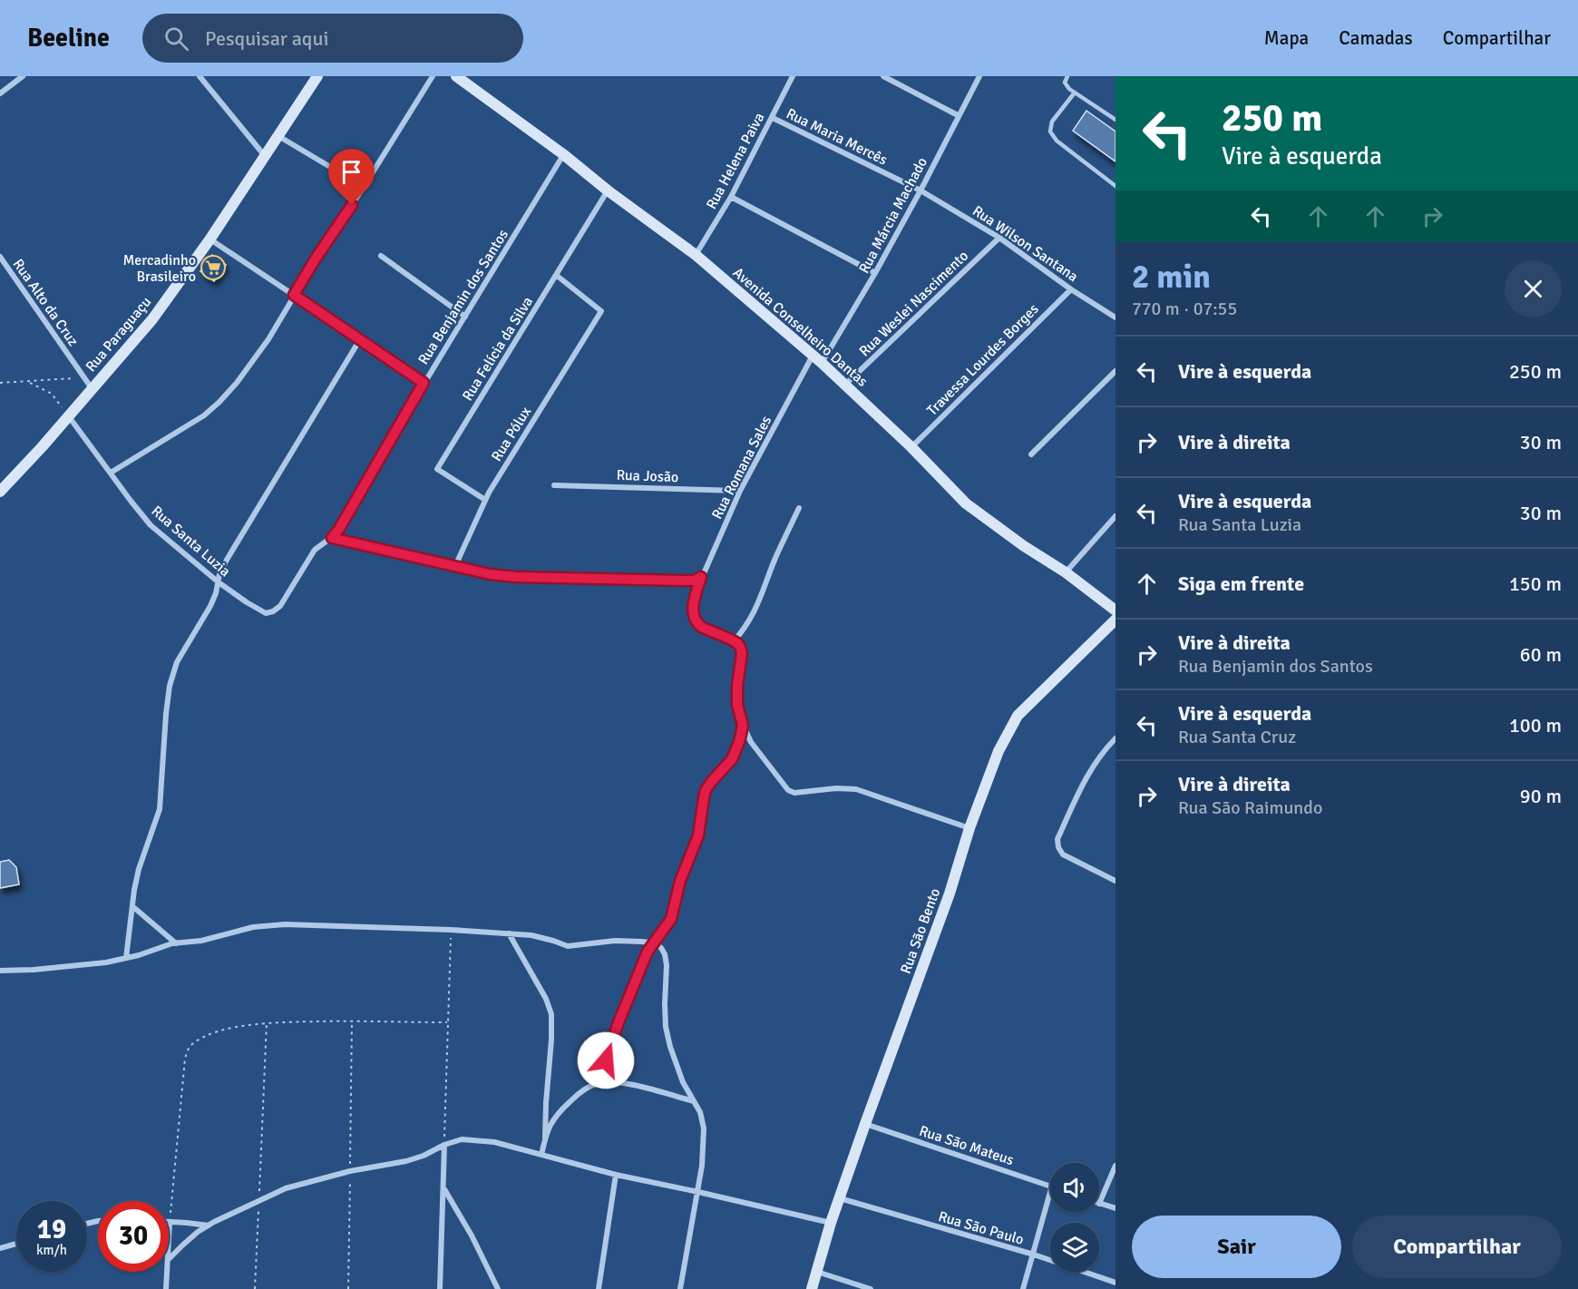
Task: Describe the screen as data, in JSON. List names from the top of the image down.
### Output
{
  "streets": {
    "street": [
      "Rua Maria Mercês",
      "Rua Helena Paiva",
      "Rua Márcia Machado",
      "Rua Wilson Santana",
      "Rua Benjamin dos Santos",
      "Rua Alto da Cruz",
      "Rua Weslei Nascimento",
      "Avenida Conselheiro Dantas",
      "Rua Paraguaçu",
      "Rua Felícia da Silva",
      "Travessa Lourdes Borges",
      "Rua Pólux",
      "Rua Romana Sales",
      "Rua Josão",
      "Rua Santa Luzia",
      "Rua São Bento",
      "Rua São Mateus",
      "Rua São Paulo"
    ]
  },
  "crossings": [
    ["Rua Maria Mercês", "Rua Helena Paiva"],
    ["Rua Maria Mercês", "Rua Márcia Machado"],
    ["Rua Maria Mercês", "Rua Wilson Santana"],
    ["Rua Helena Paiva", "Avenida Conselheiro Dantas"],
    ["Rua Márcia Machado", "Rua Wilson Santana"],
    ["Rua Márcia Machado", "Avenida Conselheiro Dantas"],
    ["Rua Wilson Santana", "Rua Weslei Nascimento"],
    ["Rua Wilson Santana", "Travessa Lourdes Borges"],
    ["Rua Benjamin dos Santos", "Avenida Conselheiro Dantas"],
    ["Rua Benjamin dos Santos", "Rua Santa Luzia"],
    ["Rua Alto da Cruz", "Rua Paraguaçu"],
    ["Rua Weslei Nascimento", "Avenida Conselheiro Dantas"],
    ["Avenida Conselheiro Dantas", "Rua Felícia da Silva"],
    ["Avenida Conselheiro Dantas", "Travessa Lourdes Borges"],
    ["Avenida Conselheiro Dantas", "Rua Romana Sales"],
    ["Rua Paraguaçu", "Rua Santa Luzia"],
    ["Rua Felícia da Silva", "Rua Pólux"],
    ["Rua Romana Sales", "Rua Josão"],
    ["Rua São Bento", "Rua São Mateus"],
    ["Rua São Bento", "Rua São Paulo"]
  ],
  "places": {
    "supermarket": ["Mercadinho Brasileiro"]
  },
  "page": {
    "header": "Beeline",
    "search": "Pesquisar aqui",
    "nav": ["Mapa", "Camadas", "Compartilhar"],
    "turn": ["250 m", "Vire à esquerda"],
    "heading": ["2 min", "770 m · 07:55"],
    "list": [
      {
        "name": "Vire à esquerda",
        "value": "250 m"
      },
      {
        "name": "Vire à direita",
        "value": "30 m"
      },
      {
        "name": "Vire à esquerda",
        "note": "Rua Santa Luzia",
        "value": "30 m"
      },
      {
        "name": "Siga em frente",
        "value": "150 m"
      },
      {
        "name": "Vire à direita",
        "note": "Rua Benjamin dos Santos",
        "value": "60 m"
      },
      {
        "name": "Vire à esquerda",
        "note": "Rua Santa Cruz",
        "value": "100 m"
      },
      {
        "name": "Vire à direita",
        "note": "Rua São Raimundo",
        "value": "90 m"
      }
    ],
    "speed": "19 km/h",
    "limit": "30",
    "buttons": ["Sair", "Compartilhar"]
  }
}
